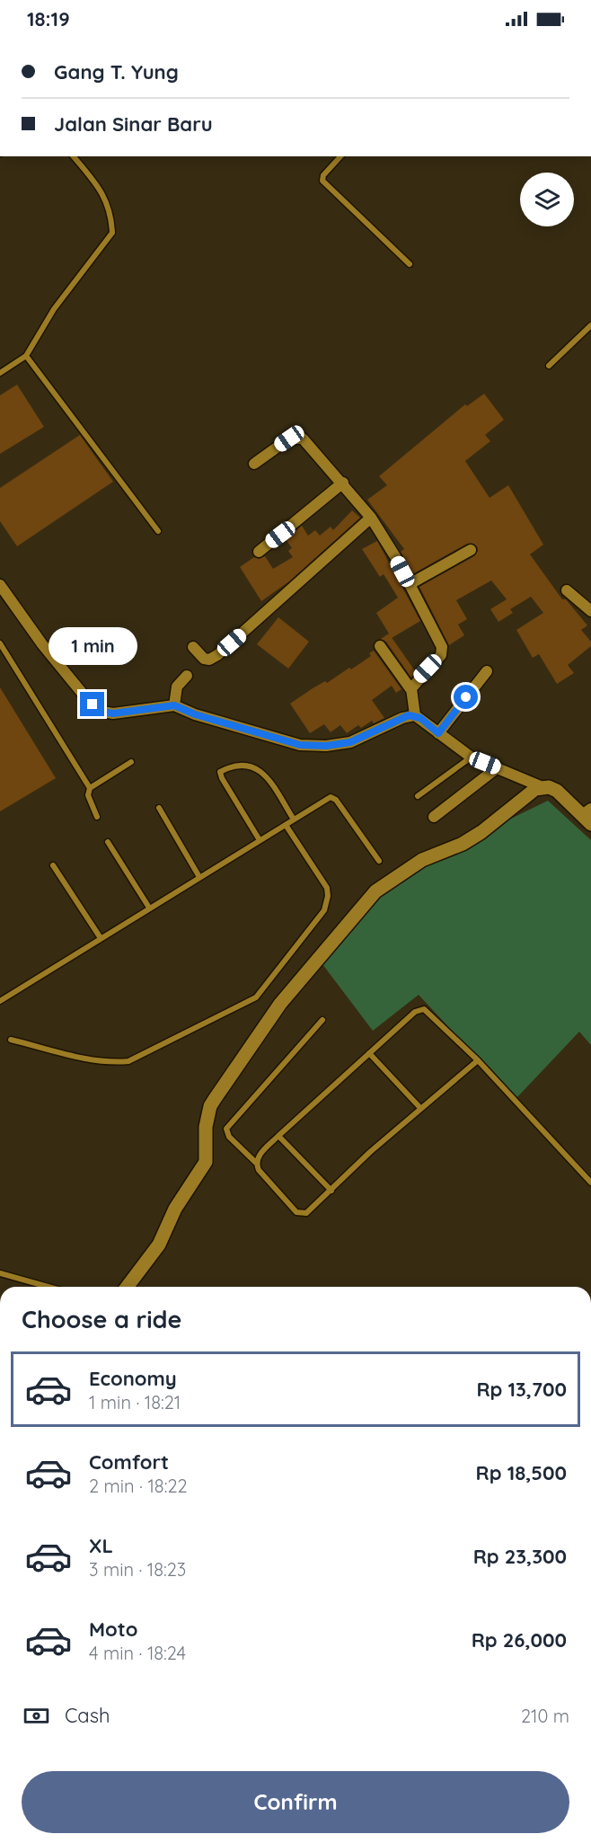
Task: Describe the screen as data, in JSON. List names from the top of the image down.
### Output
{
  "page": {
    "status": "18:19",
    "banner": ["Gang T. Yung", "Jalan Sinar Baru"],
    "bubble": "1 min",
    "heading": "Choose a ride",
    "list": [
      {
        "name": "Economy",
        "note": "1 min · 18:21",
        "value": "Rp 13,700"
      },
      {
        "name": "Comfort",
        "note": "2 min · 18:22",
        "value": "Rp 18,500"
      },
      {
        "name": "XL",
        "note": "3 min · 18:23",
        "value": "Rp 23,300"
      },
      {
        "name": "Moto",
        "note": "4 min · 18:24",
        "value": "Rp 26,000"
      }
    ],
    "pay": ["Cash", "210 m"],
    "buttons": "Confirm"
  }
}
